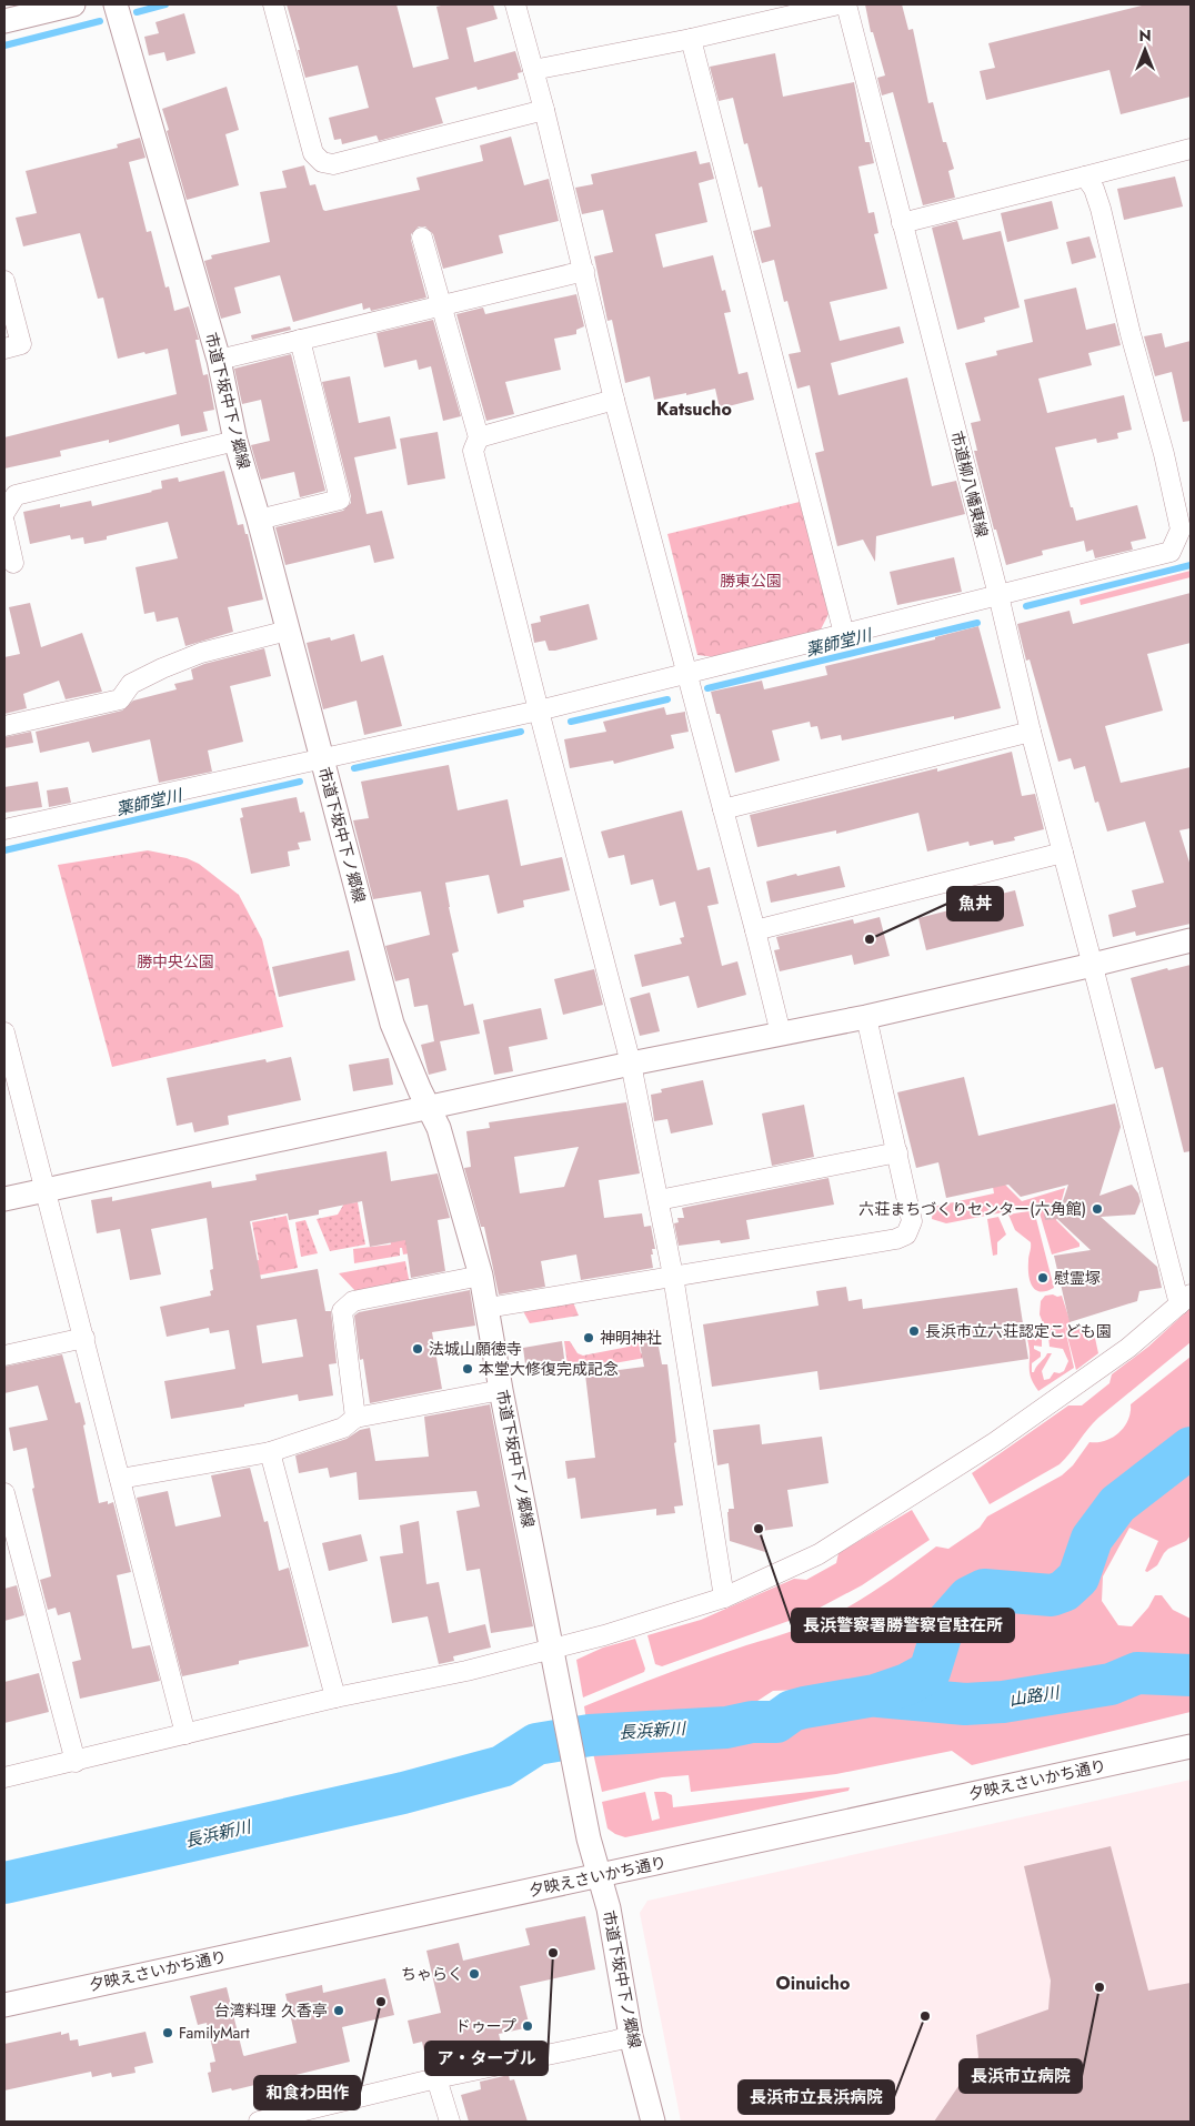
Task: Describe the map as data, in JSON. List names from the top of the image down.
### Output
{
  "streets": {
    "street": ["市道下坂中下ノ郷線", "市道柳八幡東線", "夕映えさいかち通り"]
  },
  "crossings": [
    ["市道下坂中下ノ郷線", "夕映えさいかち通り"]
  ],
  "districts": ["Katsucho", "Oinuicho"],
  "water": ["薬師堂川", "山路川", "長浜新川"],
  "parks": ["勝東公園", "勝中央公園"],
  "places": [
    "魚丼",
    "六荘まちづくりセンター(六角館)",
    "慰霊塚",
    "長浜市立六荘認定こども園",
    "神明神社",
    "法城山願徳寺",
    "本堂大修復完成記念",
    "長浜警察署勝警察官駐在所",
    "ア・ターブル",
    "ちゃらく",
    "長浜市立病院",
    "和食わ田作",
    "台湾料理 久香亭",
    "長浜市立長浜病院",
    "ドゥープ",
    "FamilyMart"
  ],
  "north": "top"
}
